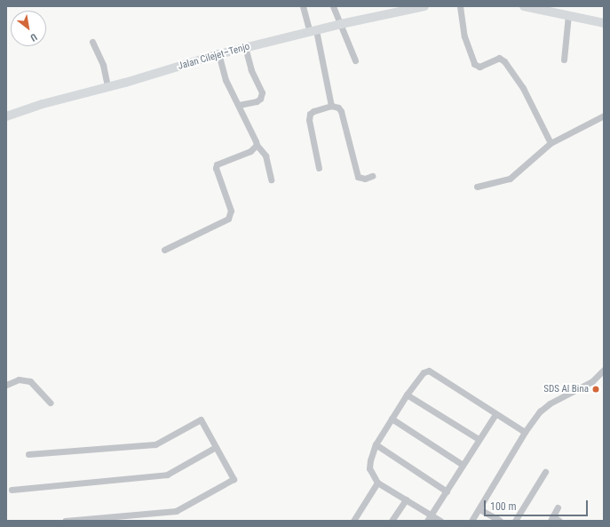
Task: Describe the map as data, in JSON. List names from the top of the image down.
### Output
{
  "streets": {
    "main road": ["Jalan Cilejet–Tenjo"]
  },
  "places": ["SDS Al Bina"],
  "scale_bar": "100 m",
  "north": "bottom right"
}
